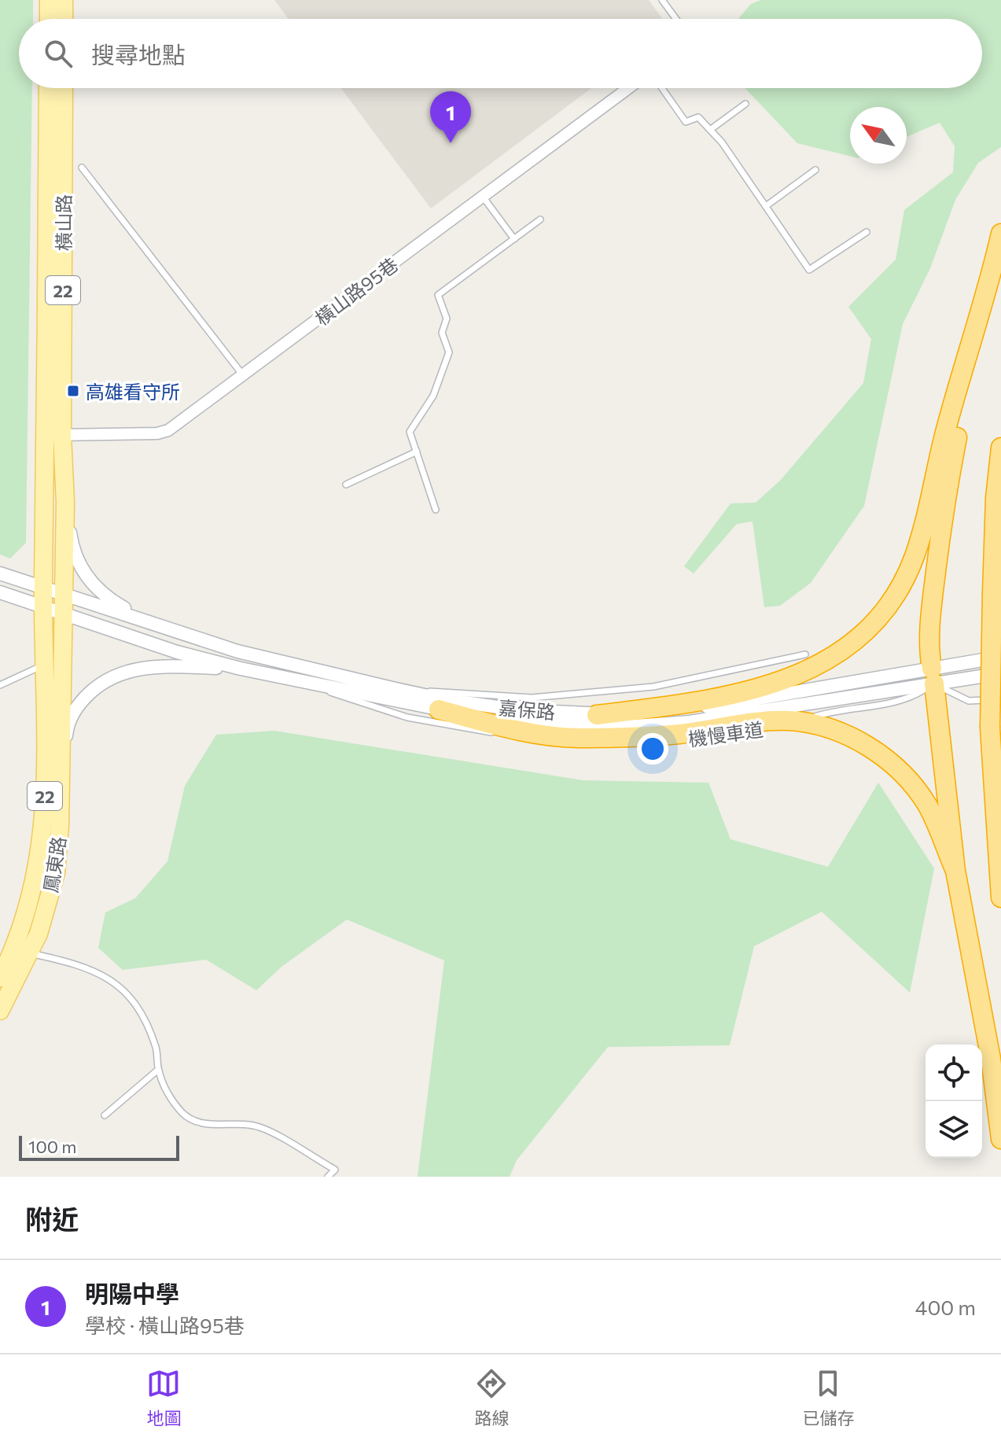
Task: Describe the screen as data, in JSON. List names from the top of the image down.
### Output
{
  "streets": {
    "main road": ["橫山路", "22", "鳳東路"],
    "street": ["橫山路95巷", "嘉保路"],
    "lane": ["機慢車道"]
  },
  "crossings": [
    ["橫山路", "橫山路95巷"],
    ["橫山路", "嘉保路"],
    ["橫山路", "鳳東路"],
    ["嘉保路", "機慢車道"],
    ["嘉保路", "鳳東路"]
  ],
  "places": {
    "transit": ["高雄看守所"]
  },
  "scale_bar": "100 m",
  "north": "top left",
  "page": {
    "search": "搜尋地點",
    "pins": "1",
    "scale": "100 m",
    "heading": "附近",
    "list": [
      {
        "mark": "1",
        "name": "明陽中學",
        "note": "學校 · 橫山路95巷",
        "value": "400 m"
      }
    ],
    "nav": ["地圖", "路線", "已儲存"]
  }
}
